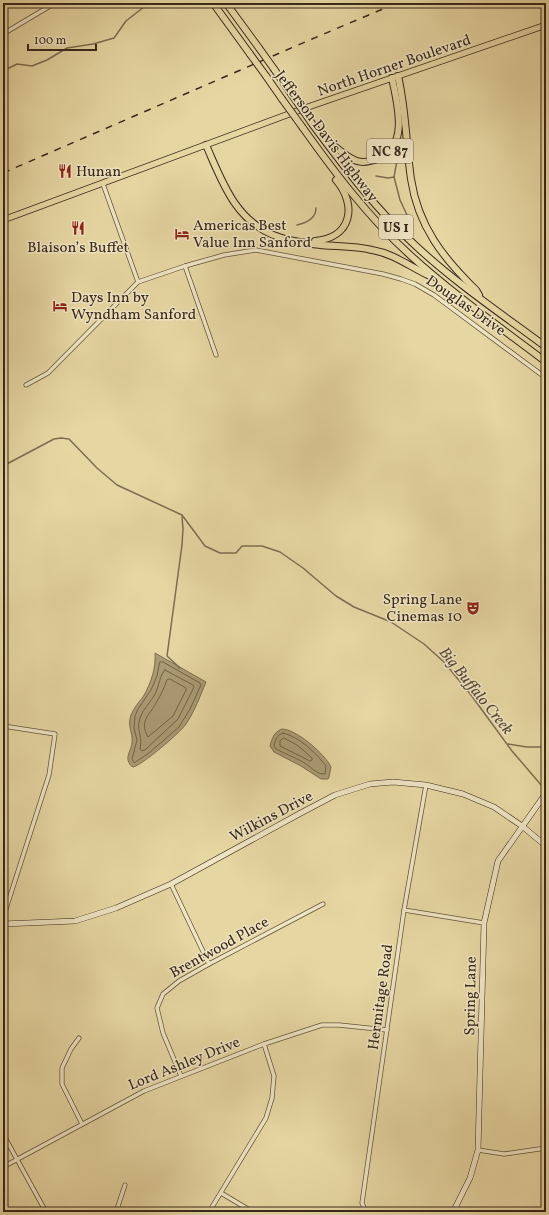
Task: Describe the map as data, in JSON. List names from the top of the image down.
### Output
{
  "streets": {
    "highway": ["Jefferson Davis Highway", "NC 87", "US 1"],
    "main road": ["North Horner Boulevard"],
    "street": [
      "Douglas Drive",
      "Wilkins Drive",
      "Brentwood Place",
      "Spring Lane",
      "Hermitage Road",
      "Lord Ashley Drive"
    ]
  },
  "crossings": [
    ["North Horner Boulevard", "NC 87"],
    ["Jefferson Davis Highway", "NC 87"],
    ["Wilkins Drive", "Spring Lane"],
    ["Wilkins Drive", "Hermitage Road"],
    ["Brentwood Place", "Lord Ashley Drive"],
    ["Hermitage Road", "Lord Ashley Drive"]
  ],
  "water": ["Big Buffalo Creek"],
  "places": {
    "restaurant": ["Hunan", "Blaison’s Buffet"],
    "hotel": ["Americas Best Value Inn Sanford", "Days Inn by Wyndham Sanford"],
    "theatre": ["Spring Lane Cinemas 10"]
  },
  "scale_bar": "100 m"
}
